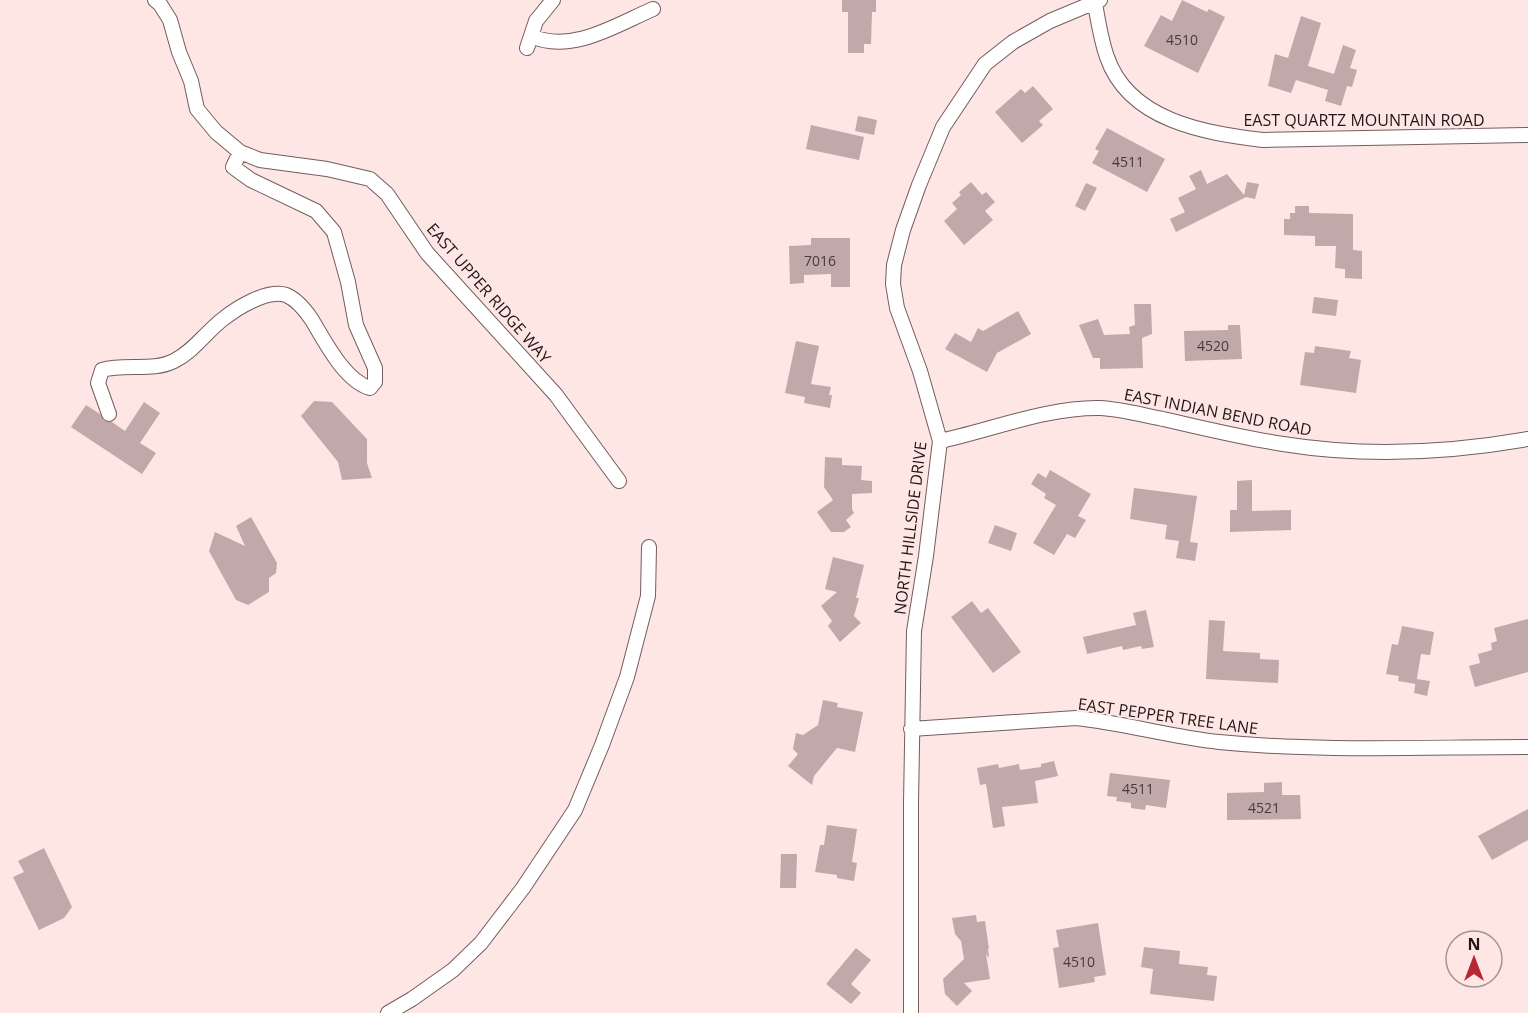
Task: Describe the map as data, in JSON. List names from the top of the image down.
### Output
{
  "streets": {
    "street": [
      "EAST QUARTZ MOUNTAIN ROAD",
      "EAST UPPER RIDGE WAY",
      "EAST INDIAN BEND ROAD",
      "NORTH HILLSIDE DRIVE",
      "EAST PEPPER TREE LANE"
    ]
  },
  "crossings": [
    ["EAST QUARTZ MOUNTAIN ROAD", "NORTH HILLSIDE DRIVE"],
    ["EAST INDIAN BEND ROAD", "NORTH HILLSIDE DRIVE"],
    ["NORTH HILLSIDE DRIVE", "EAST PEPPER TREE LANE"]
  ],
  "house_numbers": [
    "4510",
    "4511",
    "7016",
    "4520",
    "4511",
    "4521",
    "4510"
  ],
  "north": "top"
}
